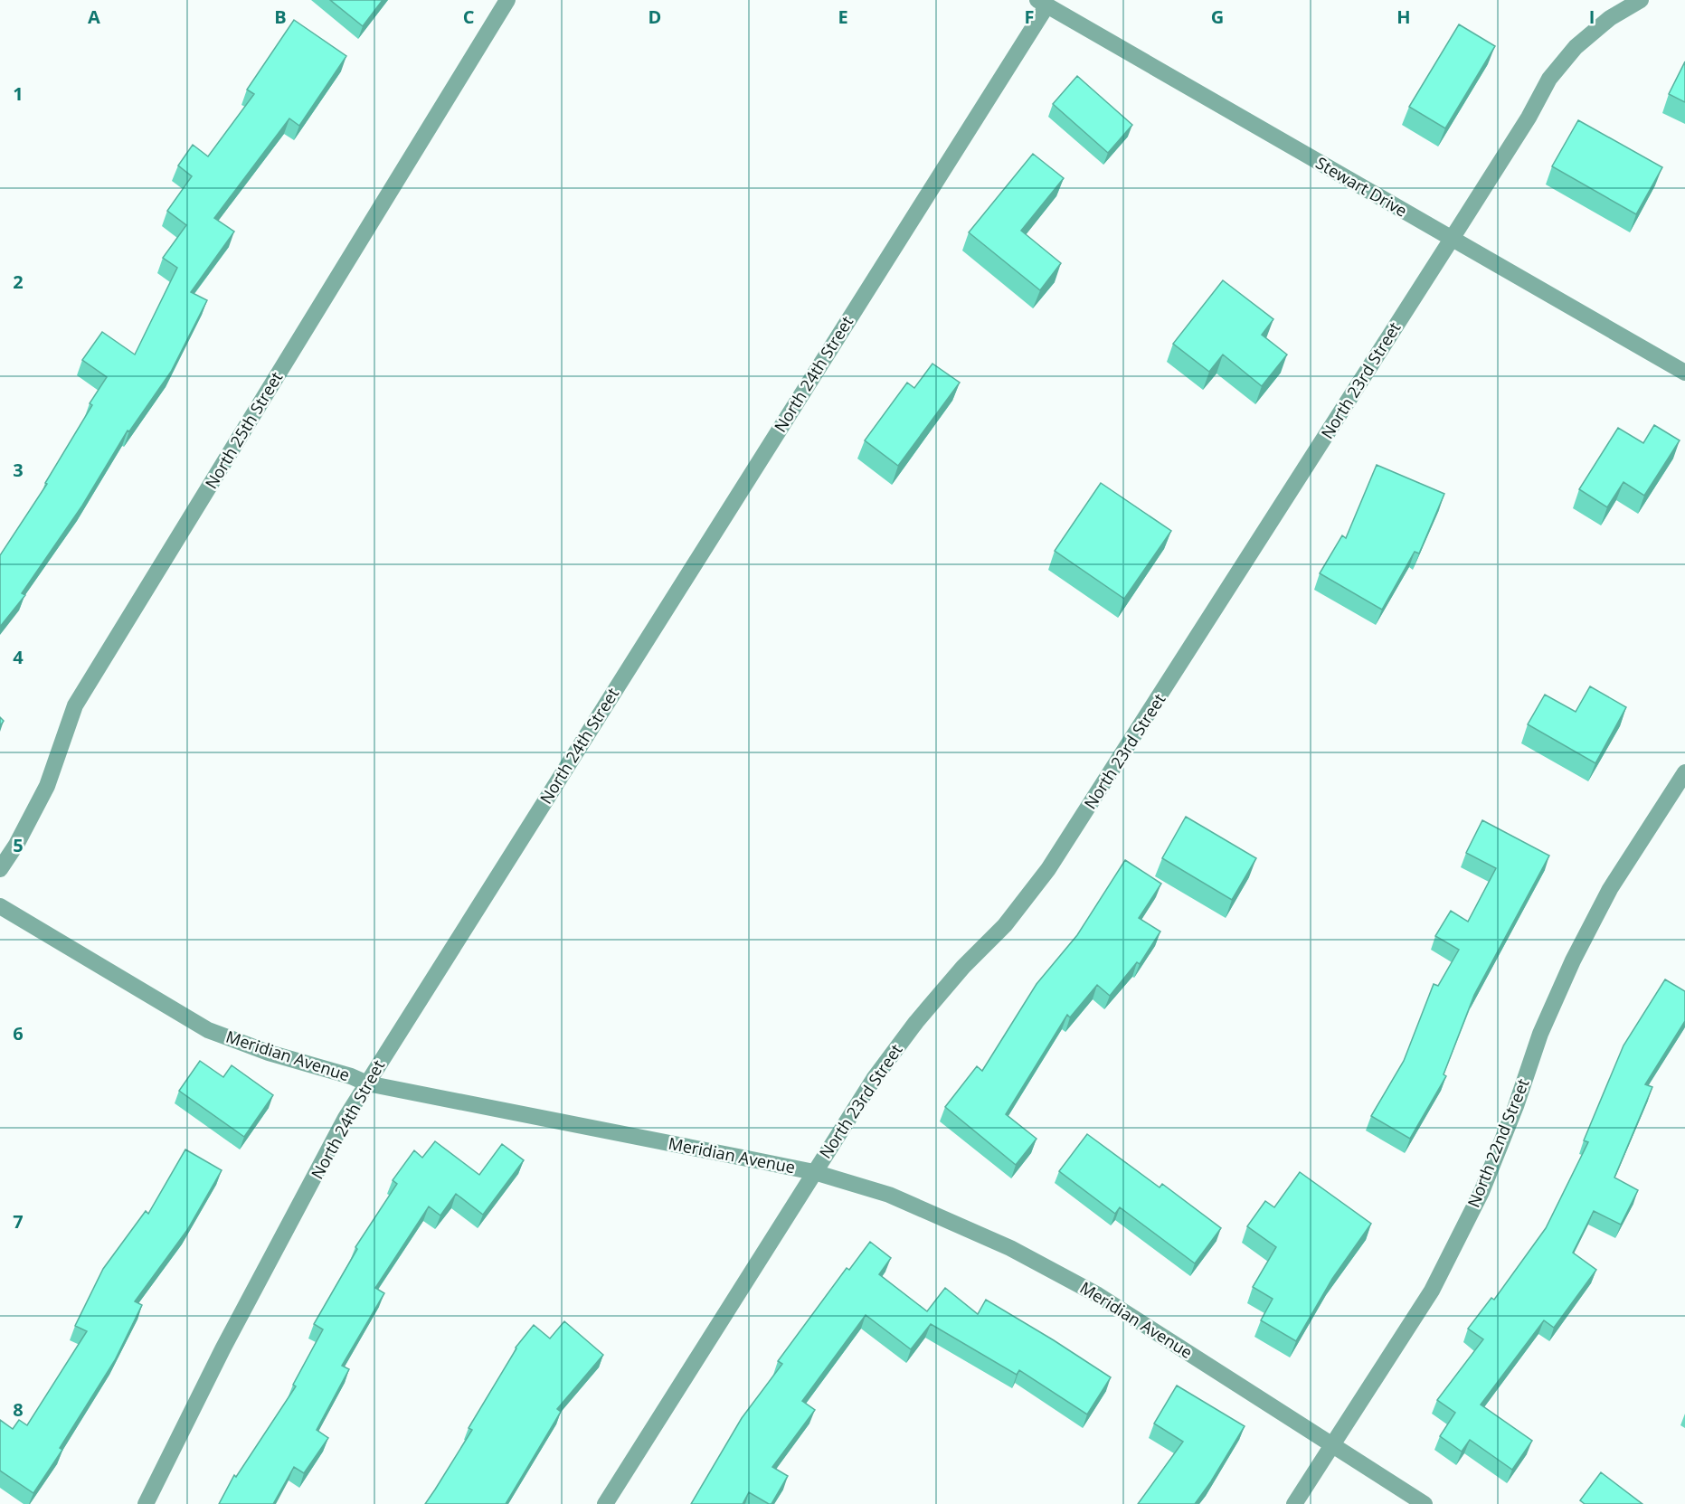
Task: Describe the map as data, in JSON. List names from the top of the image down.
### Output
{
  "streets": {
    "street": [
      "Stewart Drive",
      "North 24th Street",
      "North 23rd Street",
      "North 25th Street",
      "Meridian Avenue",
      "North 22nd Street"
    ]
  },
  "crossings": [
    ["Stewart Drive", "North 24th Street"],
    ["Stewart Drive", "North 23rd Street"],
    ["North 24th Street", "Meridian Avenue"],
    ["North 23rd Street", "Meridian Avenue"],
    ["Meridian Avenue", "North 22nd Street"]
  ],
  "grid": {
    "columns": [
      "A",
      "B",
      "C",
      "D",
      "E",
      "F",
      "G",
      "H",
      "I"
    ],
    "rows": [
      "1",
      "2",
      "3",
      "4",
      "5",
      "6",
      "7",
      "8"
    ]
  }
}
